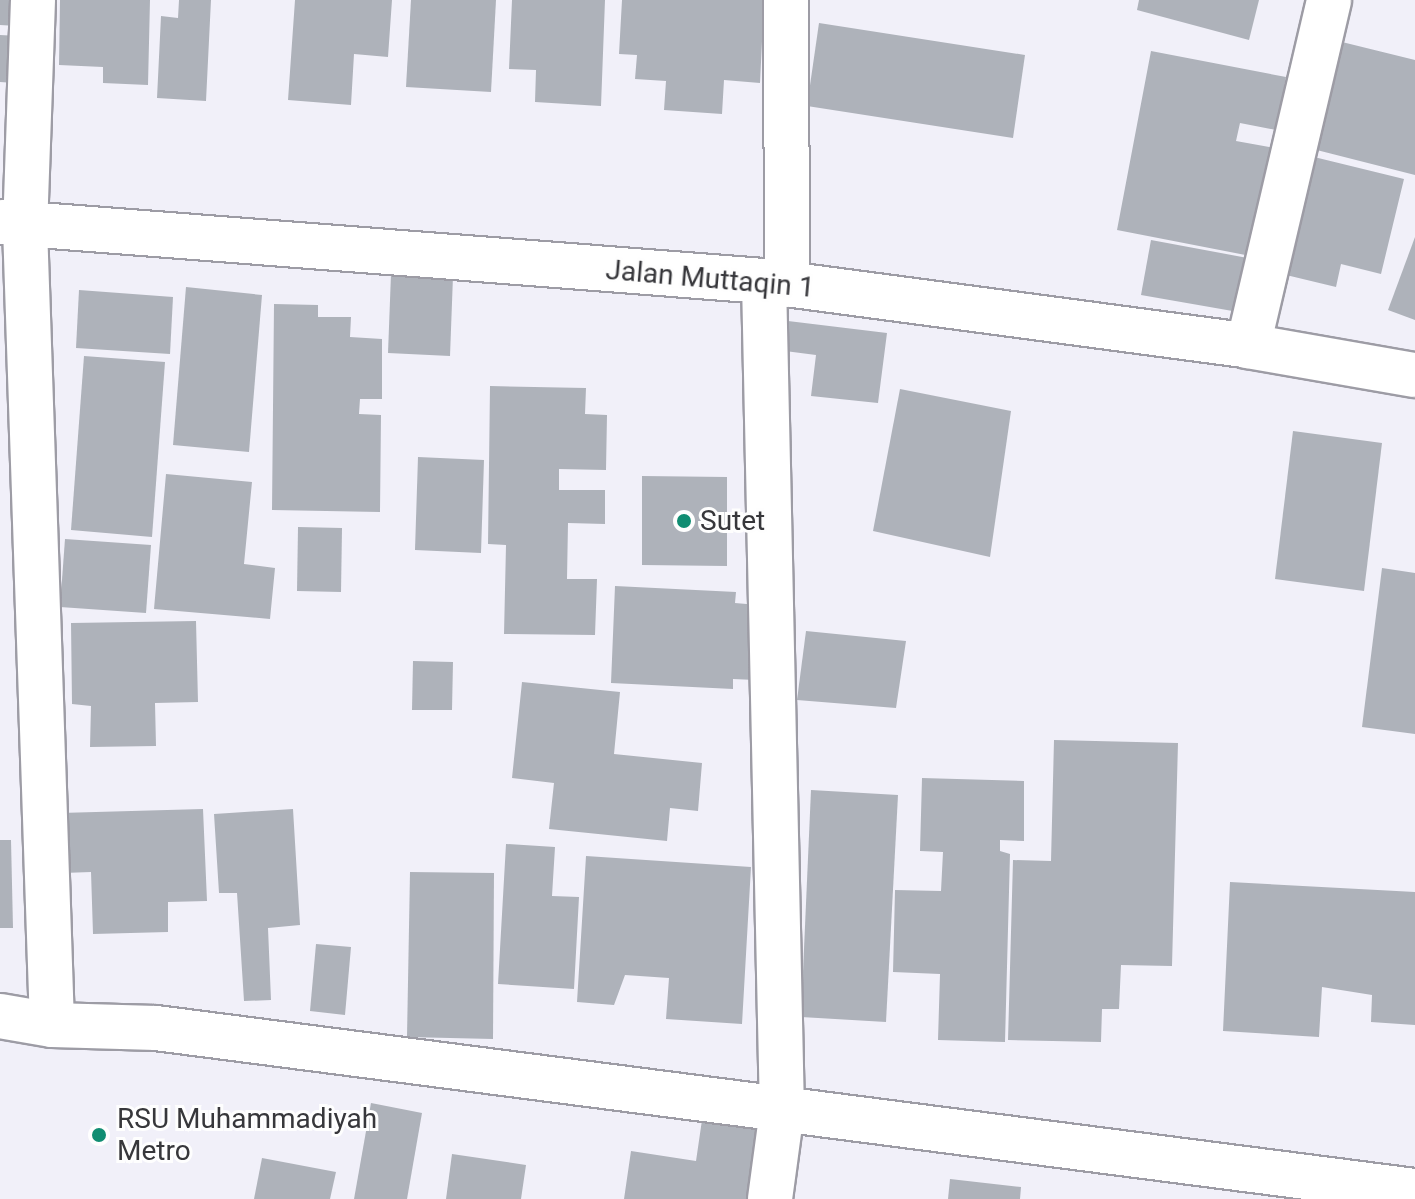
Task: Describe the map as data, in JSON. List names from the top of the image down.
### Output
{
  "streets": {
    "street": ["Jalan Muttaqin 1"]
  },
  "places": ["Sutet", "RSU Muhammadiyah Metro"]
}
